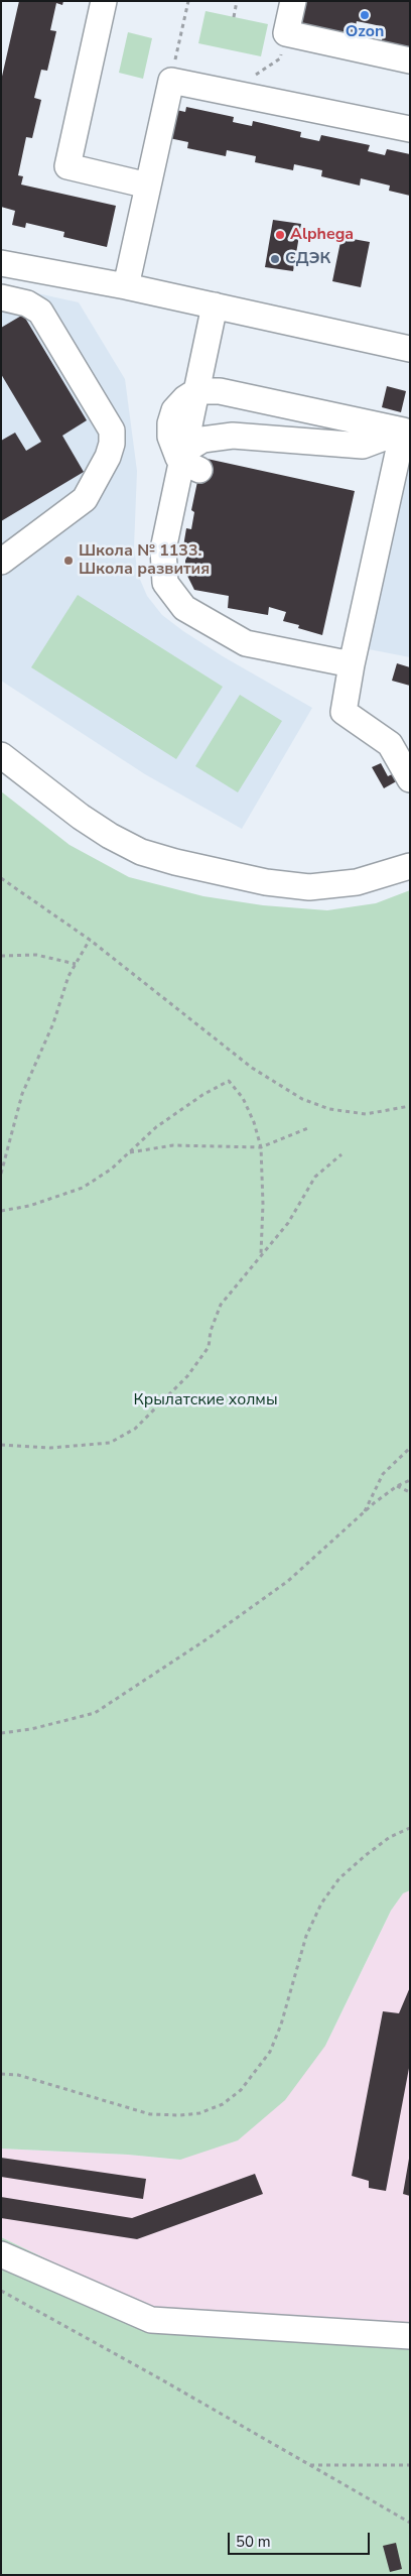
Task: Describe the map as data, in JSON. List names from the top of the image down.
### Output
{
  "parks": ["Крылатские холмы"],
  "places": [
    "Ozon",
    "Alphega",
    "СДЭК",
    "Школа № 1133. Школа развития"
  ],
  "scale_bar": "50 m"
}
